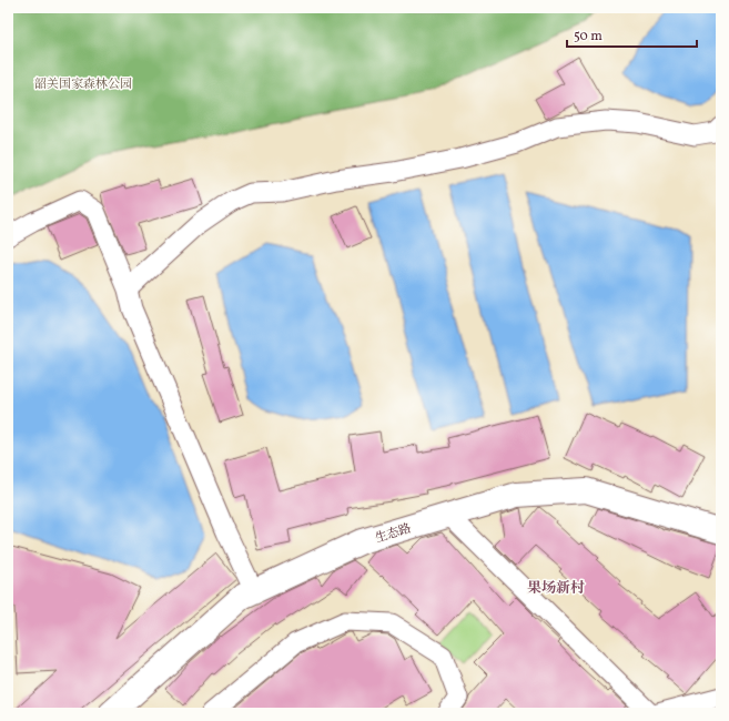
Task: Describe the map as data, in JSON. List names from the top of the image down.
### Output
{
  "streets": {
    "street": ["生态路"]
  },
  "districts": ["果场新村"],
  "parks": ["韶关国家森林公园"],
  "scale_bar": "50 m"
}
